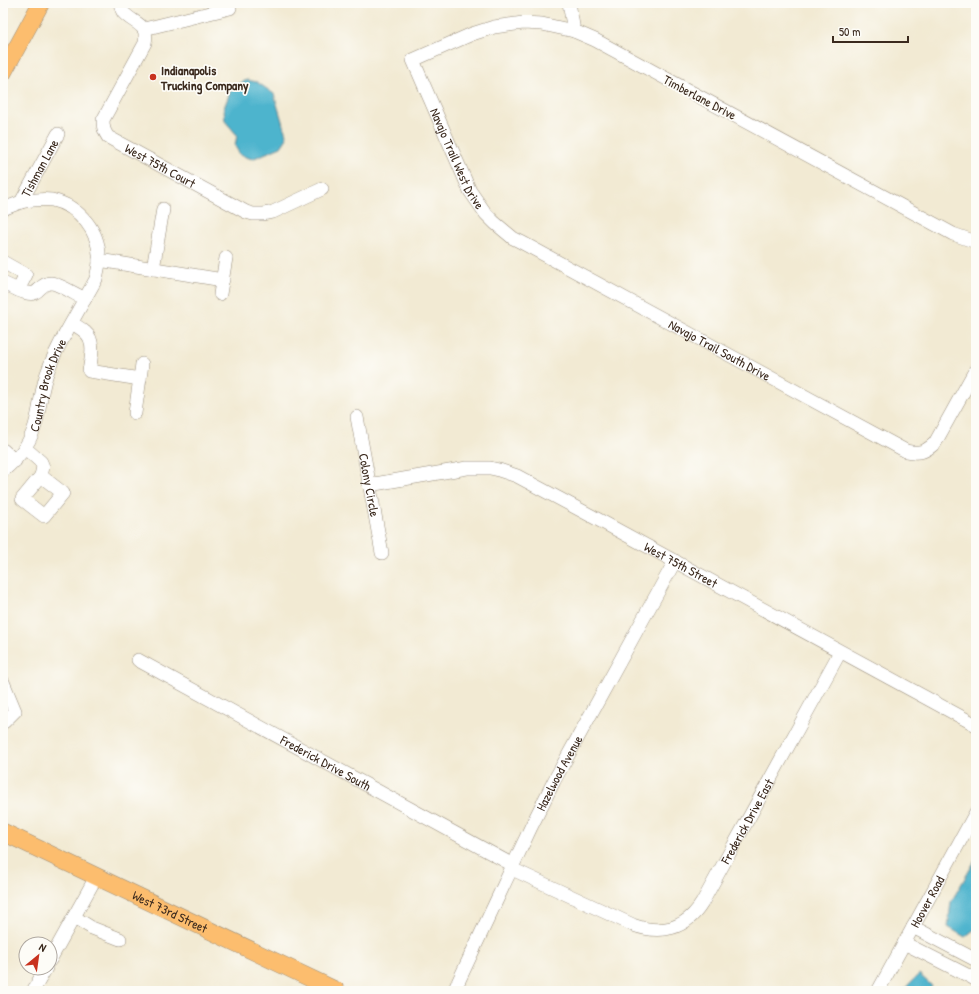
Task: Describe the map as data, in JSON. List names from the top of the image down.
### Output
{
  "streets": {
    "main road": ["West 73rd Street"],
    "street": [
      "Timberlane Drive",
      "Navajo Trail West Drive",
      "West 75th Court",
      "Tishman Lane",
      "Navajo Trail South Drive",
      "Country Brook Drive",
      "Colony Circle",
      "West 75th Street",
      "Frederick Drive South",
      "Hazelwood Avenue",
      "Frederick Drive East",
      "Hoover Road"
    ]
  },
  "crossings": [
    ["Timberlane Drive", "Navajo Trail West Drive"],
    ["Navajo Trail West Drive", "Navajo Trail South Drive"],
    ["Tishman Lane", "Country Brook Drive"],
    ["Colony Circle", "West 75th Street"],
    ["West 75th Street", "Hazelwood Avenue"],
    ["West 75th Street", "Frederick Drive East"],
    ["Frederick Drive South", "Hazelwood Avenue"],
    ["Frederick Drive South", "Frederick Drive East"]
  ],
  "places": ["Indianapolis Trucking Company"],
  "scale_bar": "50 m",
  "north": "top right"
}
